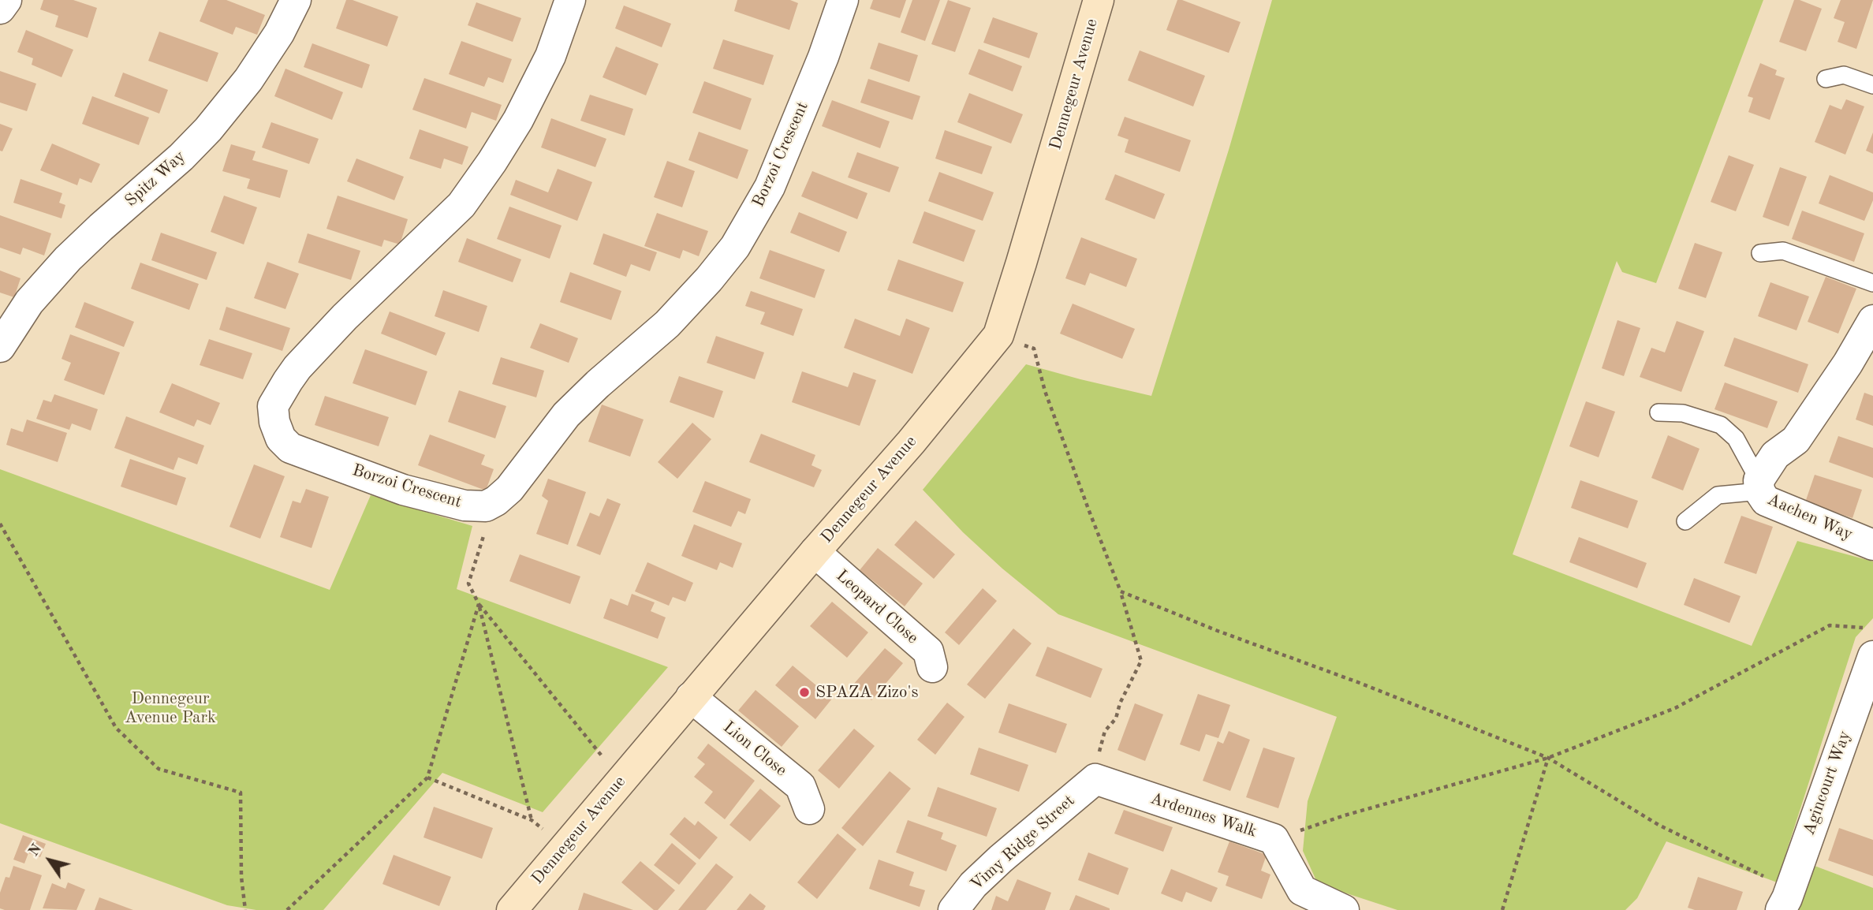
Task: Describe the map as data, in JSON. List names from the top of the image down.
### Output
{
  "streets": {
    "street": [
      "Dennegeur Avenue",
      "Borzoi Crescent",
      "Spitz Way",
      "Aachen Way",
      "Leopard Close",
      "Lion Close",
      "Agincourt Way",
      "Ardennes Walk",
      "Vimy Ridge Street"
    ]
  },
  "crossings": [
    ["Dennegeur Avenue", "Leopard Close"],
    ["Dennegeur Avenue", "Lion Close"],
    ["Ardennes Walk", "Vimy Ridge Street"]
  ],
  "parks": ["Dennegeur Avenue Park"],
  "places": ["SPAZA Zizo's"],
  "north": "top left"
}
